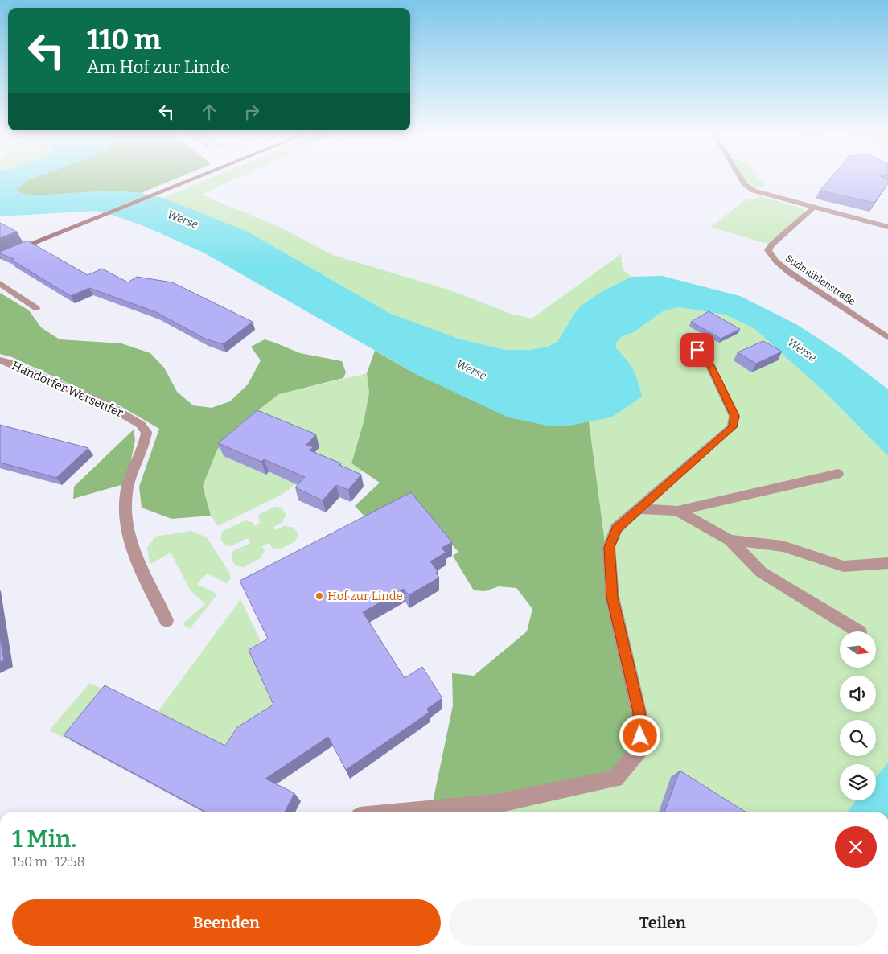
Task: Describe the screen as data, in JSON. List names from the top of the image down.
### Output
{
  "streets": {
    "street": ["Sudmühlenstraße", "Handorfer Werseufer"]
  },
  "water": ["Werse"],
  "places": ["Hof zur Linde"],
  "north": "right",
  "page": {
    "turn": ["110 m", "Am Hof zur Linde"],
    "heading": ["1 Min.", "150 m · 12:58"],
    "buttons": ["Beenden", "Teilen"]
  }
}
